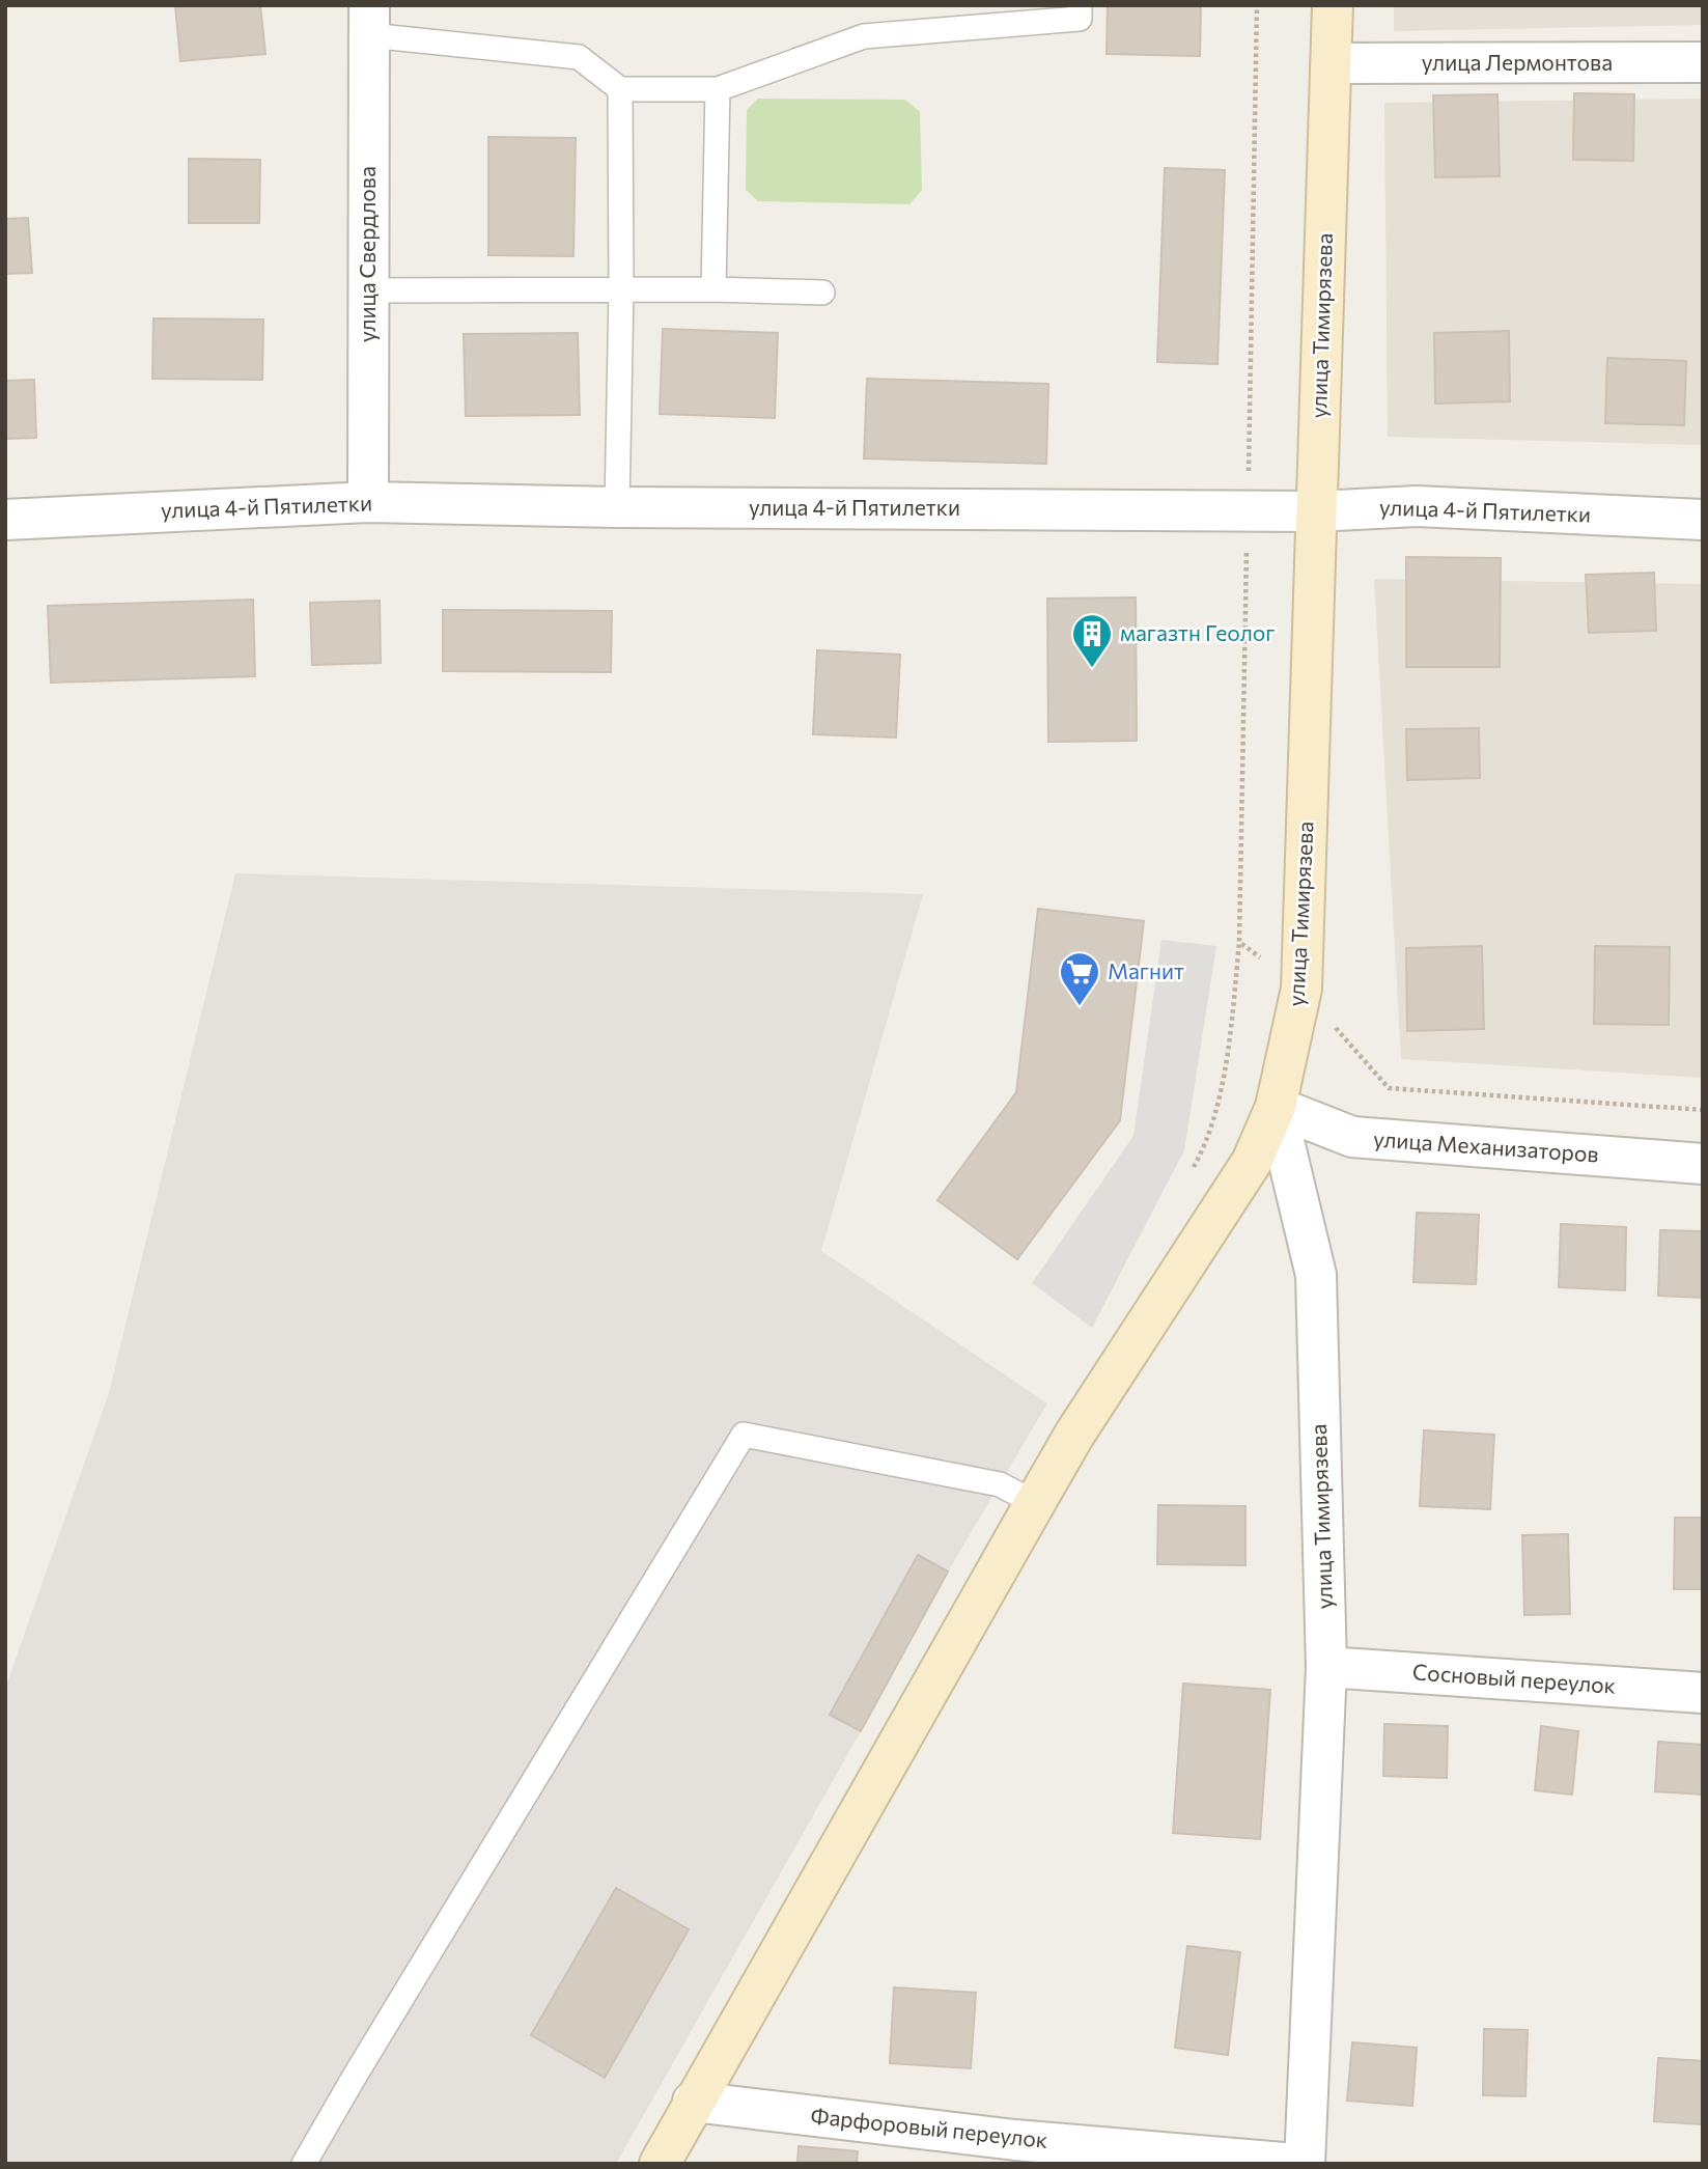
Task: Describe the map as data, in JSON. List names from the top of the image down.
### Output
{
  "streets": {
    "street": [
      "улица Лермонтова",
      "улица Свердлова",
      "улица Тимирязева",
      "улица 4-й Пятилетки",
      "улица Механизаторов",
      "Сосновый переулок",
      "Фарфоровый переулок"
    ]
  },
  "crossings": [
    ["улица Лермонтова", "улица Тимирязева"],
    ["улица Свердлова", "улица 4-й Пятилетки"],
    ["улица Тимирязева", "улица 4-й Пятилетки"],
    ["улица Тимирязева", "улица Механизаторов"],
    ["улица Тимирязева", "Сосновый переулок"]
  ],
  "places": {
    "building": ["магазтн Геолог"],
    "supermarket": ["Магнит"]
  }
}
